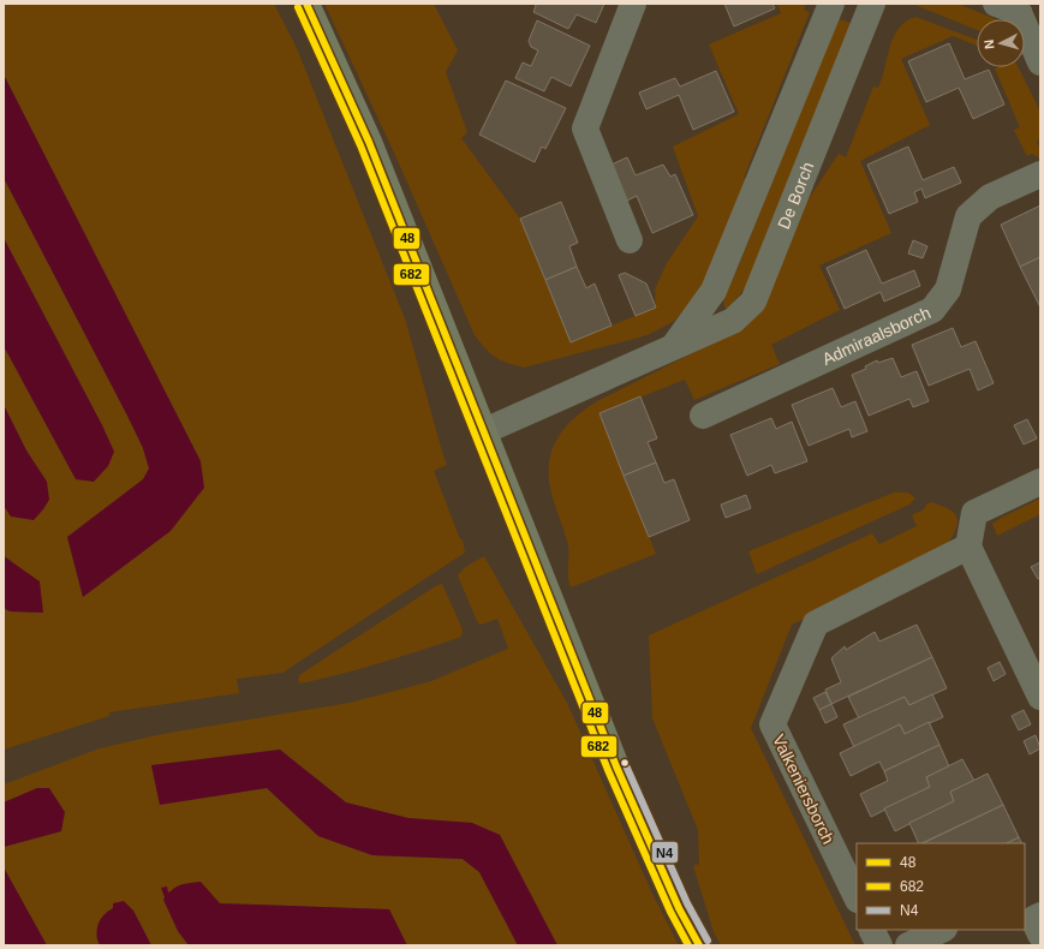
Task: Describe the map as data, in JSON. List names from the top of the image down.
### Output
{
  "streets": {
    "street": ["De Borch", "Admiraalsborch", "Valkeniersborch"]
  },
  "lines": ["transit line 48", "transit line 682", "transit line N4"],
  "legend": ["48", "682", "N4"],
  "north": "left"
}
